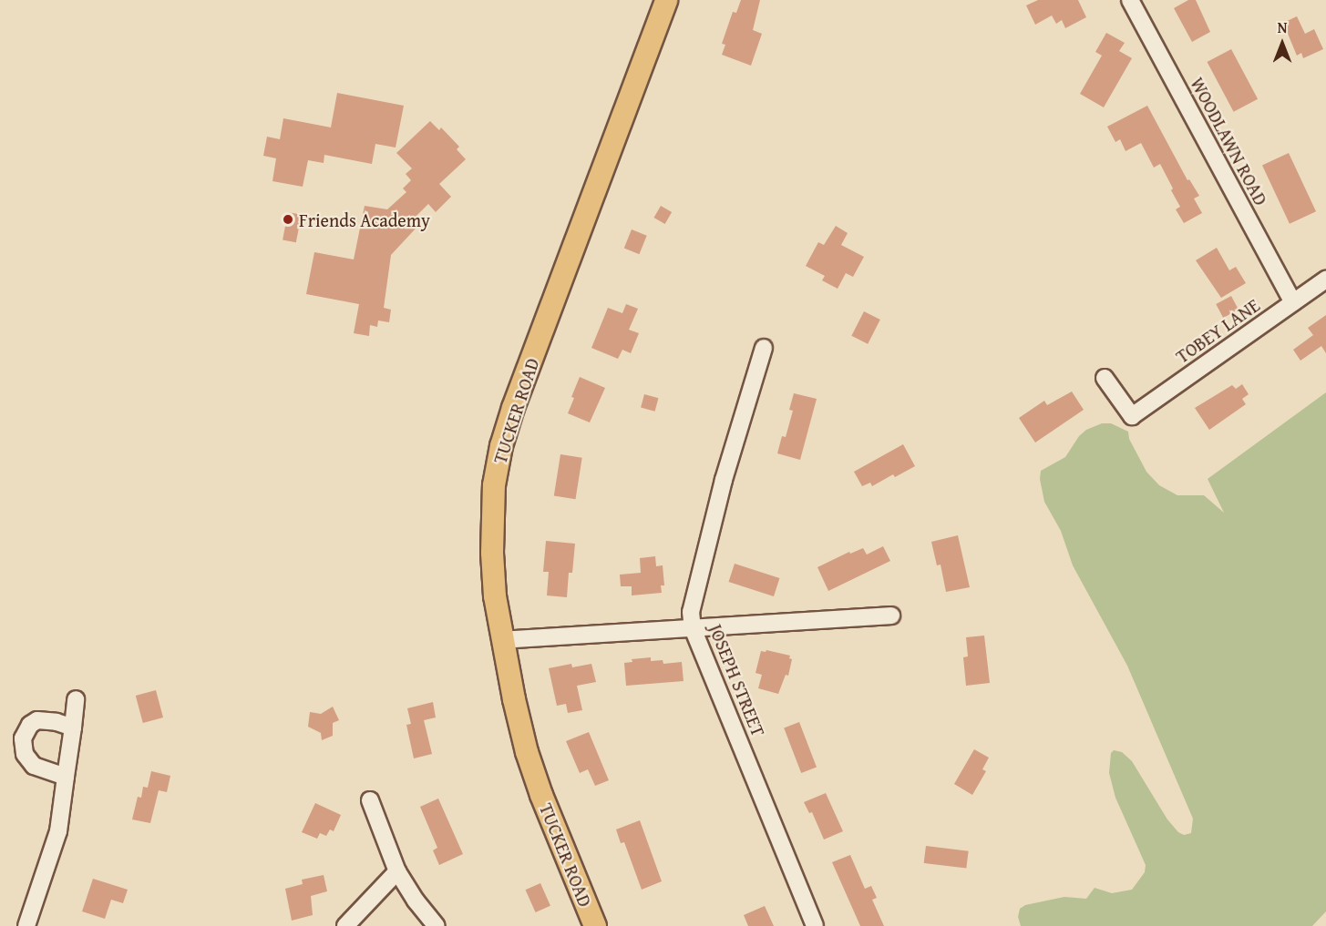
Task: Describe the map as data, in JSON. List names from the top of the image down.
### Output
{
  "streets": {
    "main road": ["TUCKER ROAD"],
    "street": ["WOODLAWN ROAD", "TOBEY LANE", "JOSEPH STREET"]
  },
  "crossings": [
    ["WOODLAWN ROAD", "TOBEY LANE"]
  ],
  "places": ["Friends Academy"],
  "north": "top"
}
